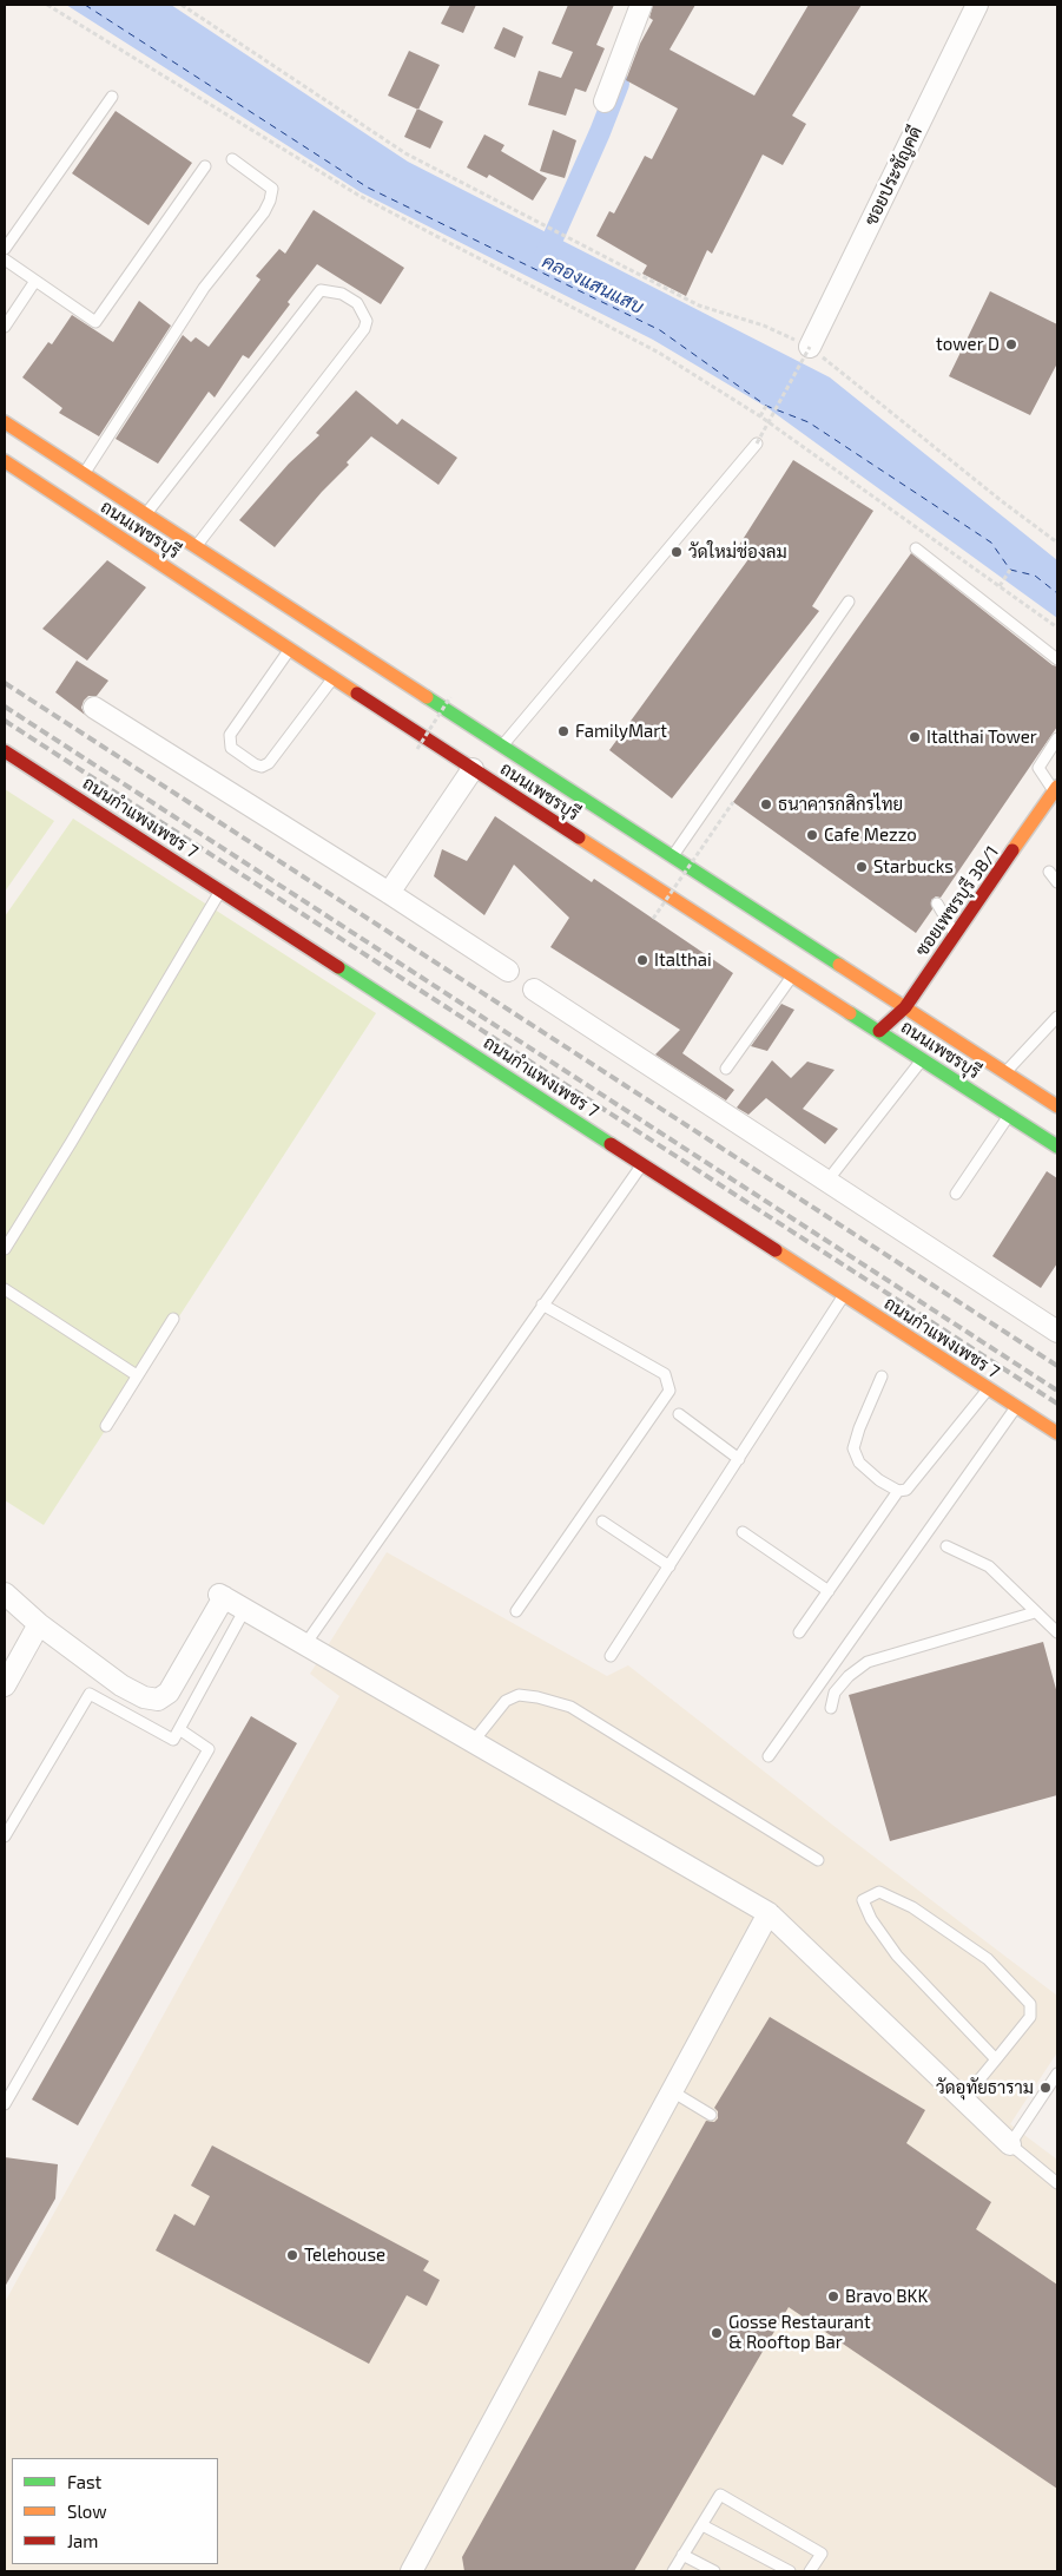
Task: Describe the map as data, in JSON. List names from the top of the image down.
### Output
{
  "streets": {
    "main road": ["ถนนเพชรบุรี", "ถนนกำแพงเพชร 7", "ซอยเพชรบุรี 38/1"],
    "street": ["ซอยประชัญคดี"]
  },
  "crossings": [
    ["ถนนเพชรบุรี", "ซอยเพชรบุรี 38/1"]
  ],
  "water": ["คลองแสนแสบ"],
  "places": [
    "tower D",
    "วัดใหม่ช่องลม",
    "FamilyMart",
    "Italthai Tower",
    "ธนาคารกสิกรไทย",
    "Cafe Mezzo",
    "Starbucks",
    "Italthai",
    "วัดอุทัยธาราม",
    "Telehouse",
    "Bravo BKK",
    "Gosse Restaurant & Rooftop Bar"
  ],
  "legend": ["Fast", "Slow", "Jam"]
}
